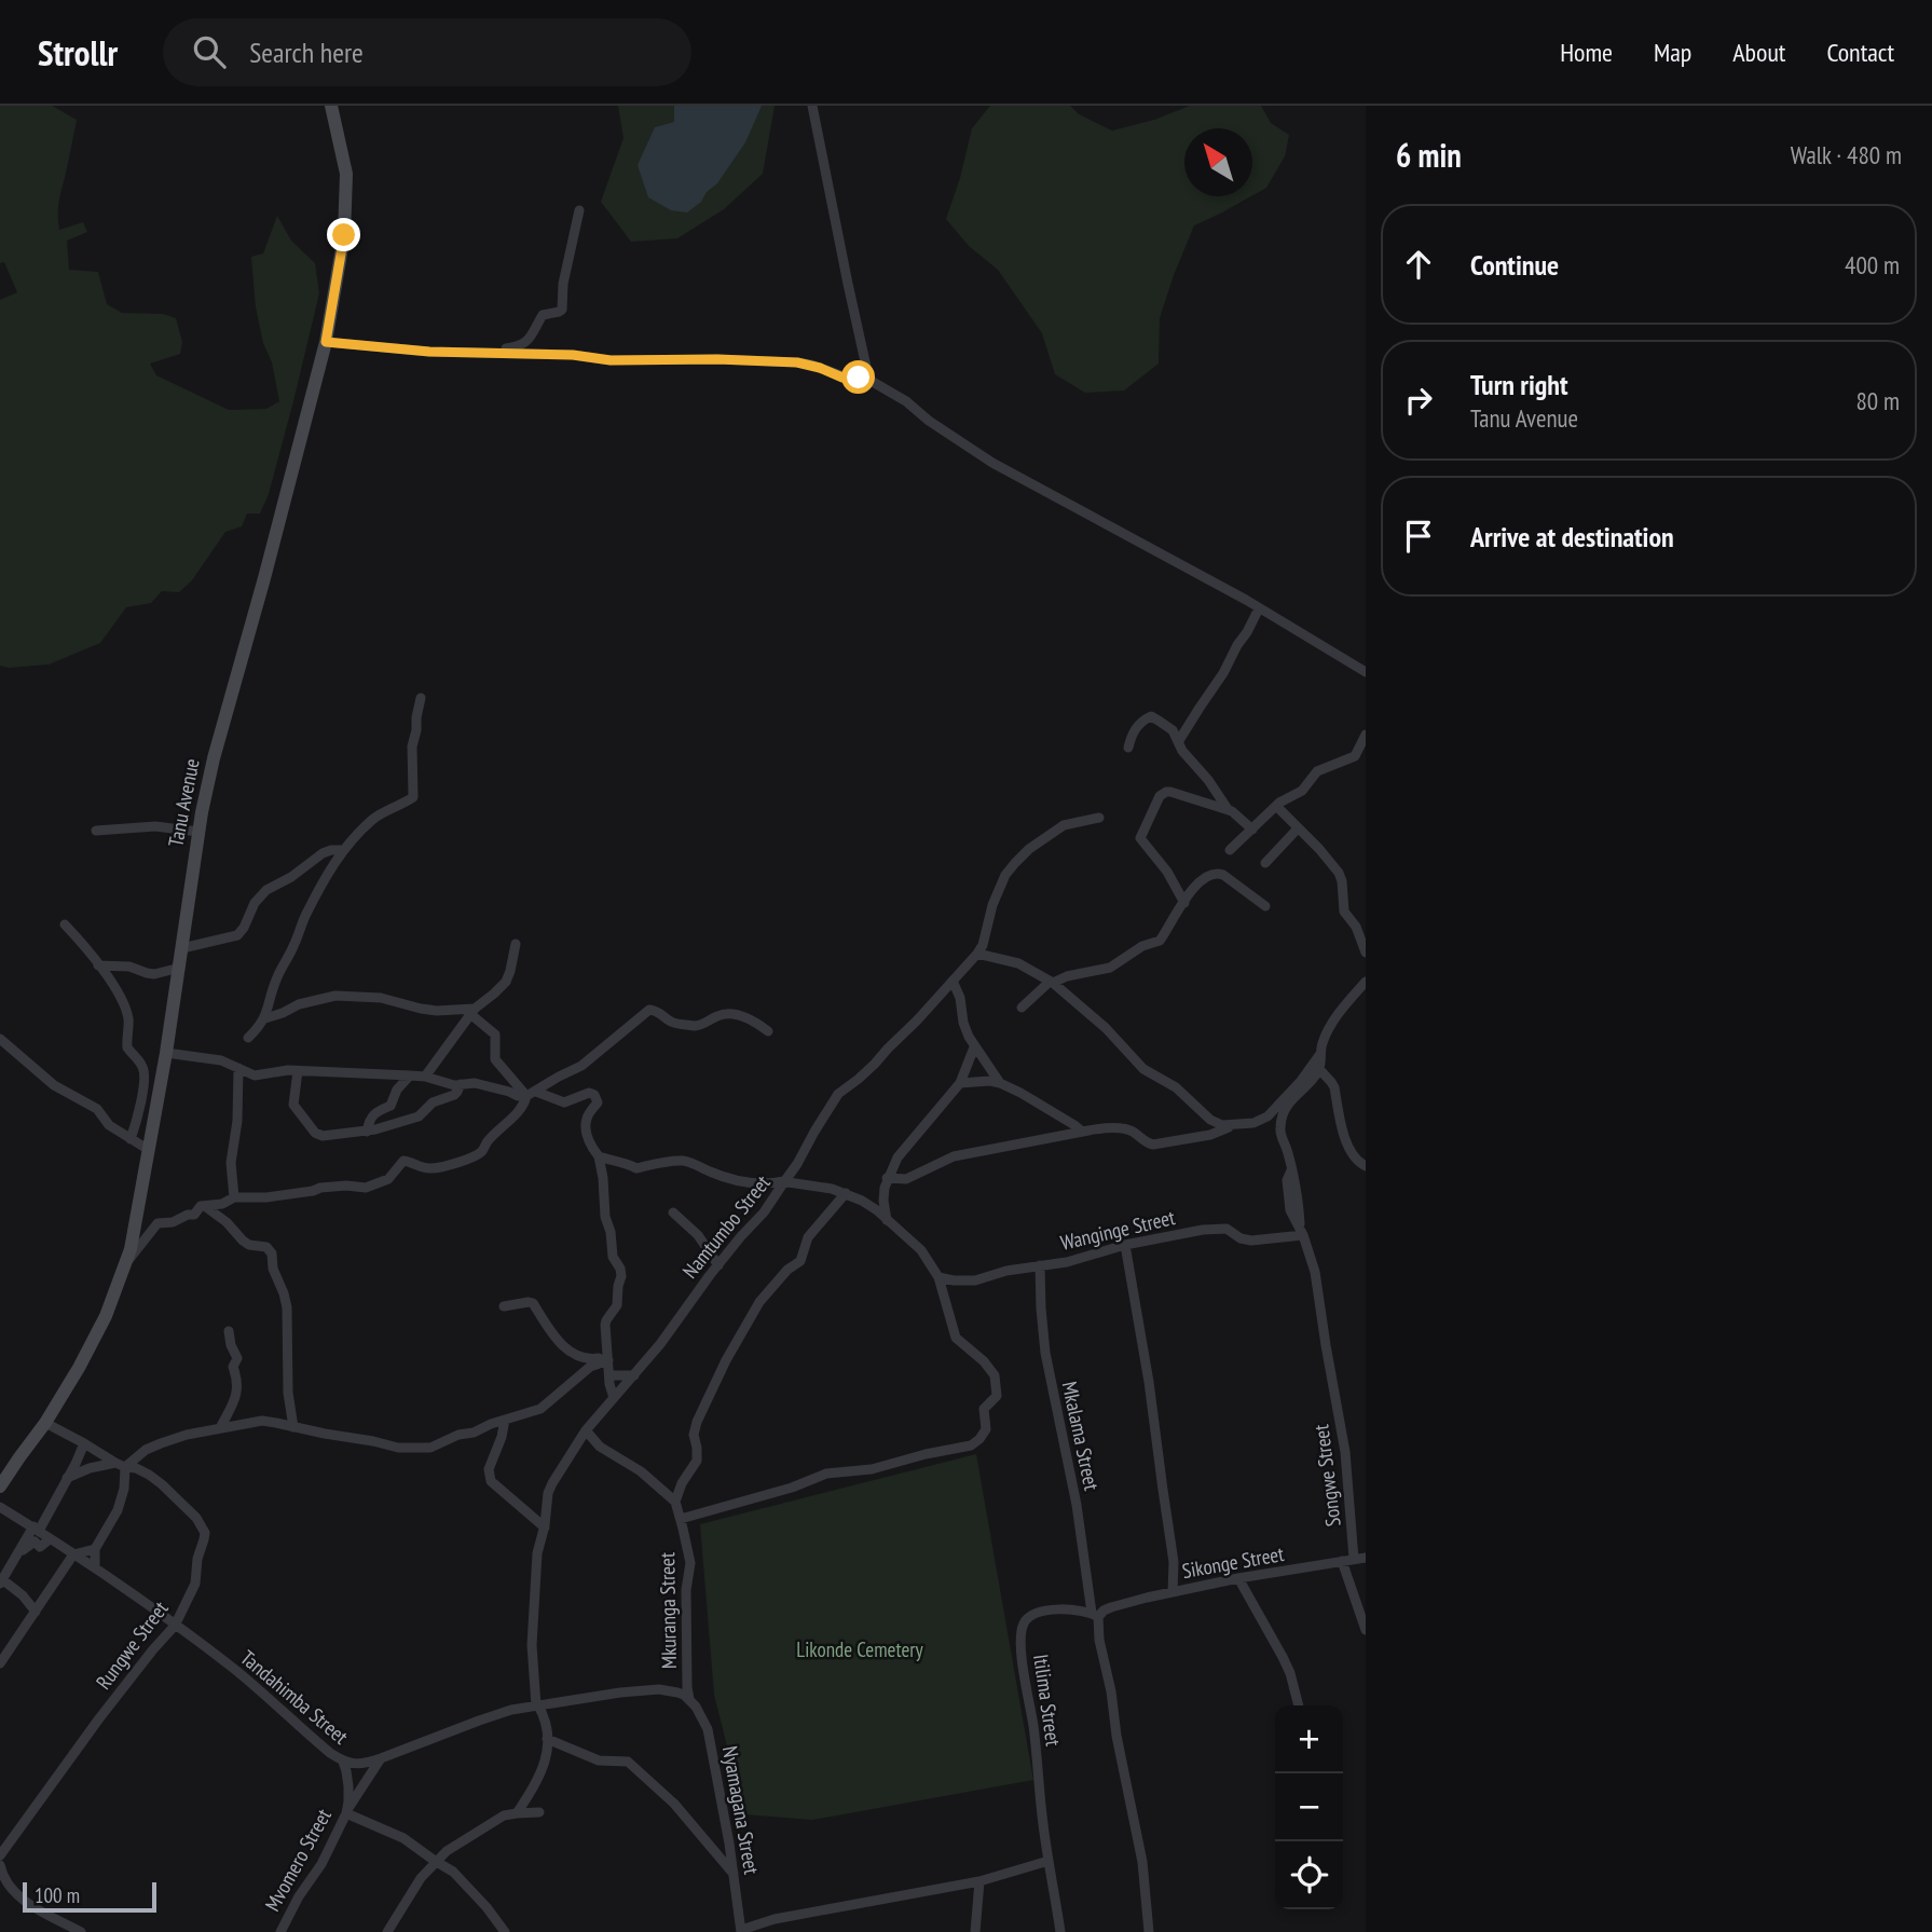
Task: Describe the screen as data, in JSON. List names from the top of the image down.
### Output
{
  "streets": {
    "street": [
      "Tanu Avenue",
      "Namtumbo Street",
      "Wanginge Street",
      "Mkalama Street",
      "Songwe Street",
      "Sikonge Street",
      "Mkuranga Street",
      "Rungwe Street",
      "Tandahimba Street",
      "Itilima Street",
      "Nyamagana Street",
      "Mvomero Street"
    ]
  },
  "crossings": [
    ["Tanu Avenue", "Rungwe Street"],
    ["Namtumbo Street", "Wanginge Street"],
    ["Namtumbo Street", "Mkuranga Street"],
    ["Namtumbo Street", "Tandahimba Street"],
    ["Wanginge Street", "Mkalama Street"],
    ["Wanginge Street", "Songwe Street"],
    ["Mkalama Street", "Sikonge Street"],
    ["Mkalama Street", "Itilima Street"],
    ["Songwe Street", "Sikonge Street"],
    ["Sikonge Street", "Itilima Street"],
    ["Mkuranga Street", "Tandahimba Street"],
    ["Mkuranga Street", "Nyamagana Street"],
    ["Rungwe Street", "Tandahimba Street"],
    ["Tandahimba Street", "Nyamagana Street"],
    ["Tandahimba Street", "Mvomero Street"]
  ],
  "parks": ["Likonde Cemetery"],
  "scale_bar": "100 m",
  "north": "top left",
  "page": {
    "header": "Strollr",
    "search": "Search here",
    "nav": [
      "Home",
      "Map",
      "About",
      "Contact"
    ],
    "heading": ["6 min", "Walk · 480 m"],
    "list": [
      ["Continue", "400 m"],
      ["Turn right", "Tanu Avenue", "80 m"],
      "Arrive at destination"
    ],
    "map_buttons": ["+", "−"],
    "scale": "100 m"
  }
}
